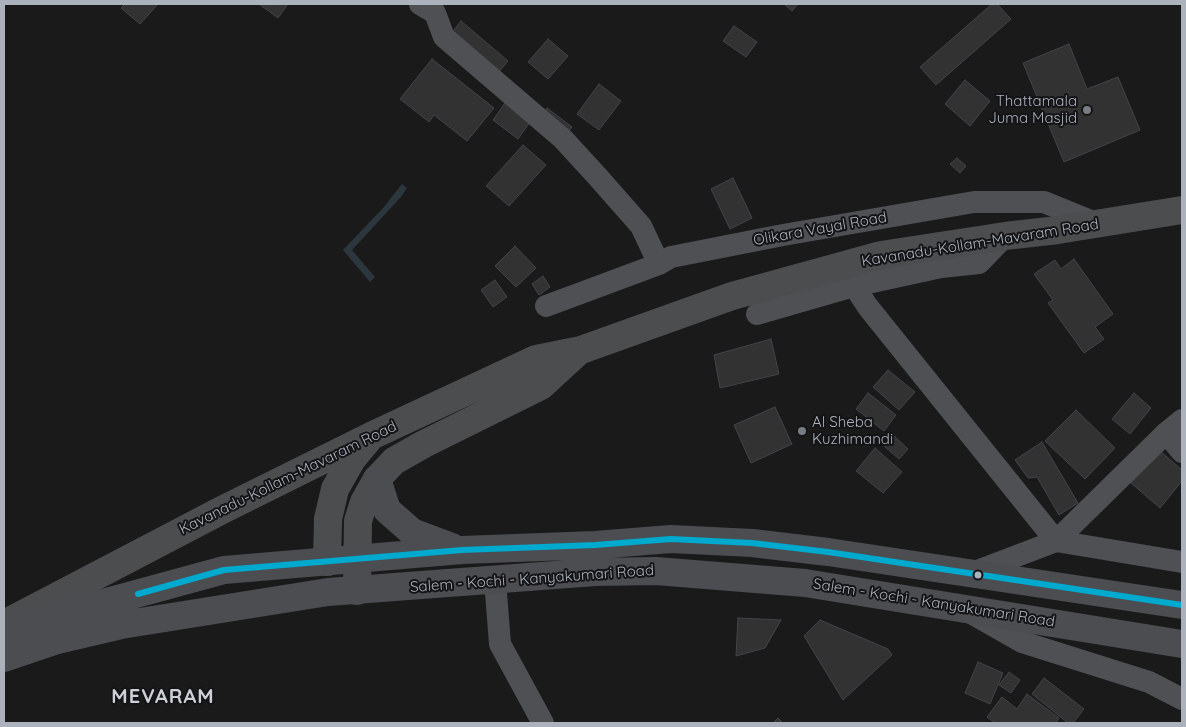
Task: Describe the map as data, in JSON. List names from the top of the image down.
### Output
{
  "streets": {
    "highway": ["Salem - Kochi - Kanyakumari Road"],
    "main road": ["Kavanadu-Kollam-Mavaram Road"],
    "street": ["Olikara Vayal Road"]
  },
  "crossings": [
    ["Olikara Vayal Road", "Kavanadu-Kollam-Mavaram Road"],
    ["Kavanadu-Kollam-Mavaram Road", "Salem - Kochi - Kanyakumari Road"]
  ],
  "districts": ["MEVARAM"],
  "places": ["Thattamala Juma Masjid", "Al Sheba Kuzhimandi"]
}
